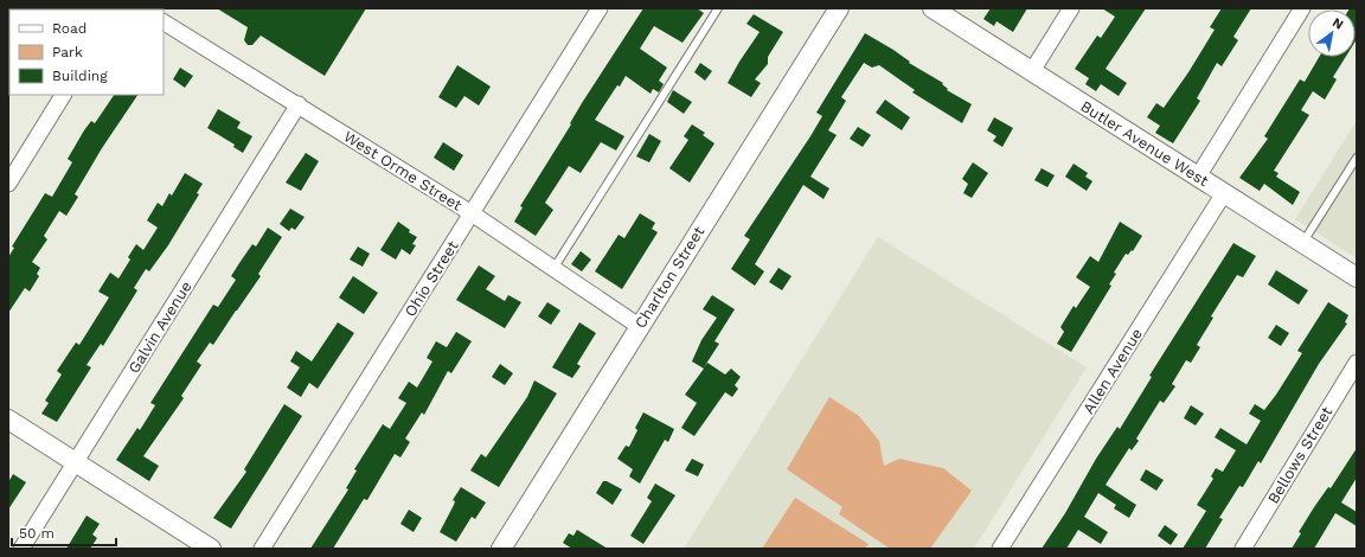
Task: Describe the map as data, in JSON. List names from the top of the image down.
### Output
{
  "streets": {
    "street": [
      "Butler Avenue West",
      "West Orme Street",
      "Charlton Street",
      "Ohio Street",
      "Galvin Avenue",
      "Allen Avenue",
      "Bellows Street"
    ]
  },
  "crossings": [
    ["Butler Avenue West", "Allen Avenue"],
    ["West Orme Street", "Charlton Street"],
    ["West Orme Street", "Ohio Street"],
    ["West Orme Street", "Galvin Avenue"]
  ],
  "legend": ["Road", "Park", "Building"],
  "scale_bar": "50 m",
  "north": "top right"
}
